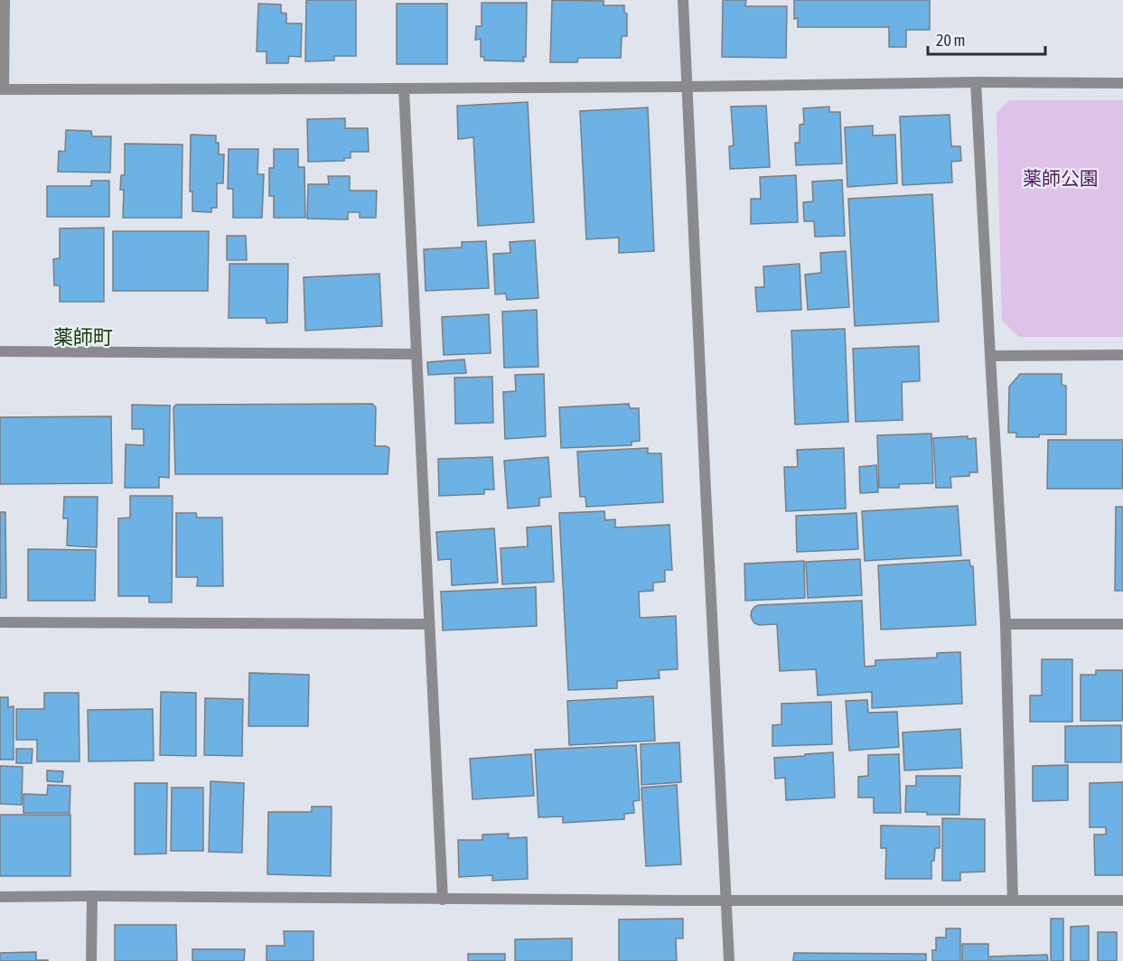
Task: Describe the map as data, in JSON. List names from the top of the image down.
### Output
{
  "districts": ["薬師町"],
  "parks": ["薬師公園"],
  "scale_bar": "20 m"
}
